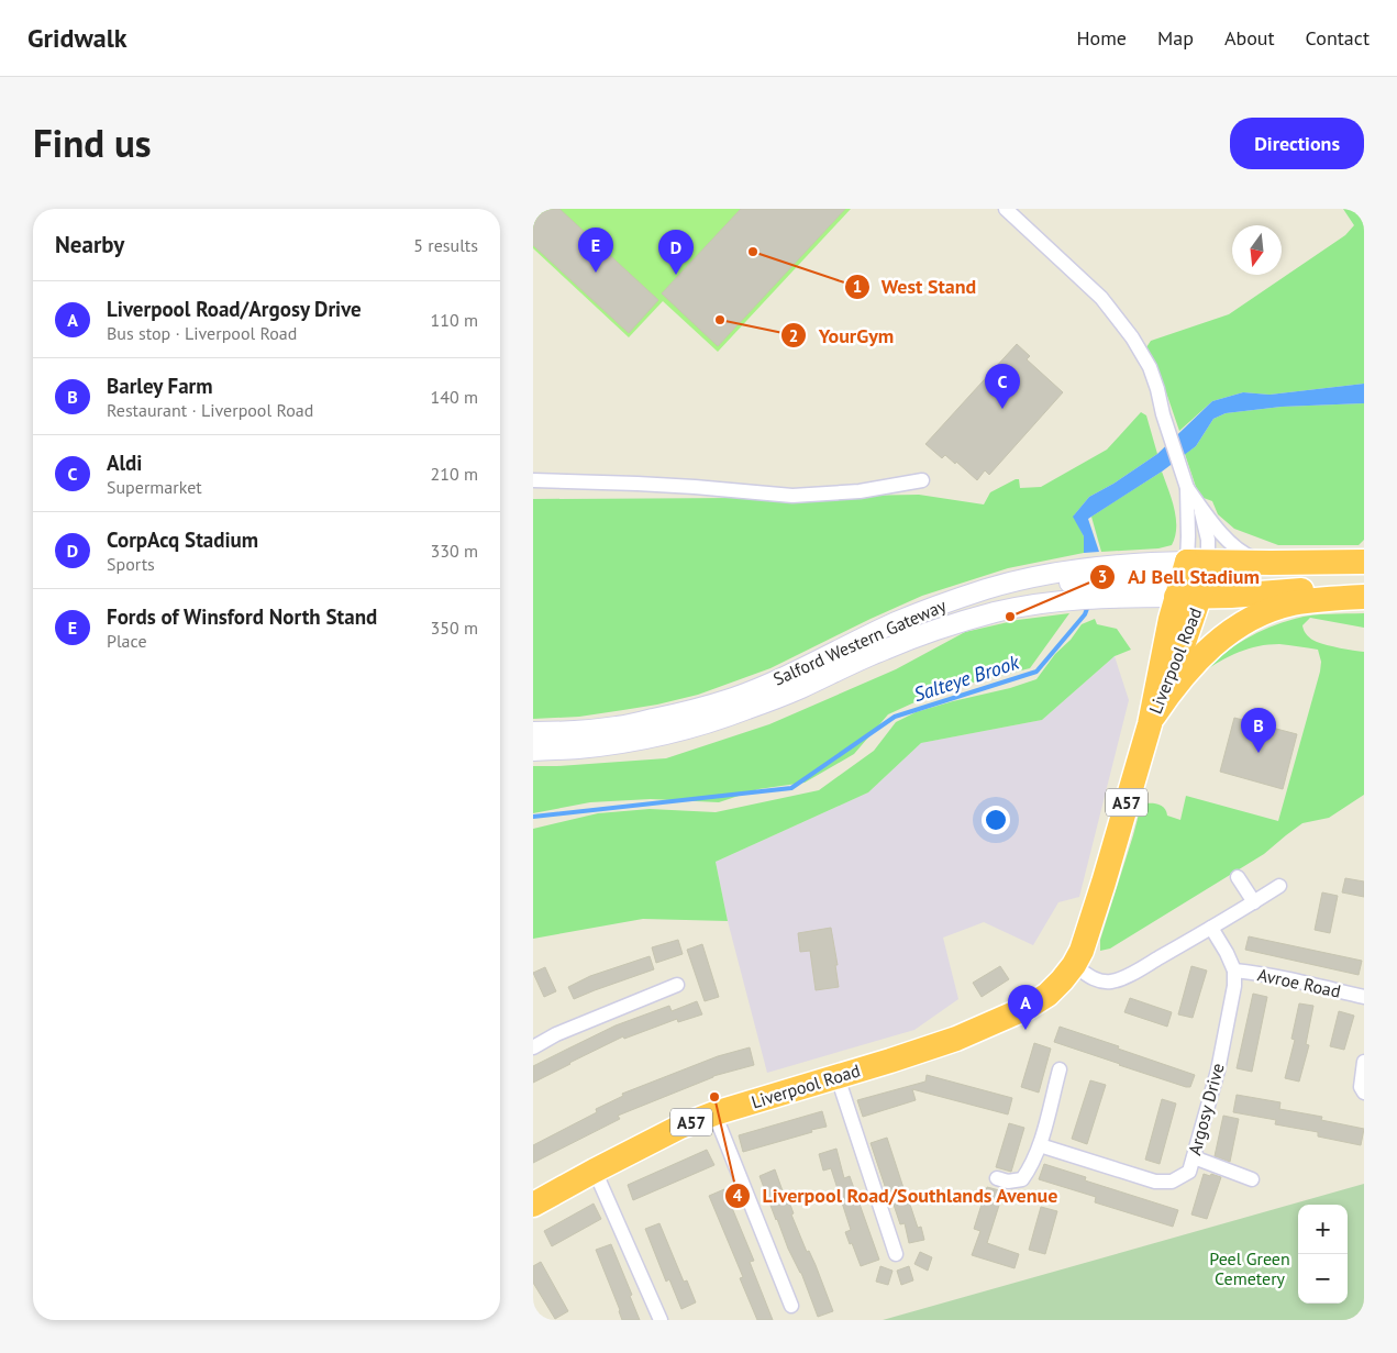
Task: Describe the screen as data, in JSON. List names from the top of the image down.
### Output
{
  "streets": {
    "highway": ["Liverpool Road", "A57"],
    "street": ["Salford Western Gateway", "Avroe Road", "Argosy Drive"]
  },
  "crossings": [
    ["Salford Western Gateway", "Liverpool Road"],
    ["Salford Western Gateway", "A57"],
    ["Liverpool Road", "A57"],
    ["Avroe Road", "Argosy Drive"]
  ],
  "water": ["Salteye Brook"],
  "parks": ["Peel Green Cemetery"],
  "places": [
    "West Stand",
    "YourGym",
    "AJ Bell Stadium",
    "Liverpool Road/Southlands Avenue"
  ],
  "north": "bottom",
  "page": {
    "header": "Gridwalk",
    "nav": [
      "Home",
      "Map",
      "About",
      "Contact"
    ],
    "title": "Find us",
    "buttons": "Directions",
    "heading": ["Nearby", "5 results"],
    "pins": [
      "E",
      "D",
      "C",
      "B",
      "A"
    ],
    "list": [
      {
        "mark": "A",
        "name": "Liverpool Road/Argosy Drive",
        "note": "Bus stop · Liverpool Road",
        "value": "110 m"
      },
      {
        "mark": "B",
        "name": "Barley Farm",
        "note": "Restaurant · Liverpool Road",
        "value": "140 m"
      },
      {
        "mark": "C",
        "name": "Aldi",
        "note": "Supermarket",
        "value": "210 m"
      },
      {
        "mark": "D",
        "name": "CorpAcq Stadium",
        "note": "Sports",
        "value": "330 m"
      },
      {
        "mark": "E",
        "name": "Fords of Winsford North Stand",
        "note": "Place",
        "value": "350 m"
      }
    ],
    "map_buttons": ["+", "−"]
  }
}
